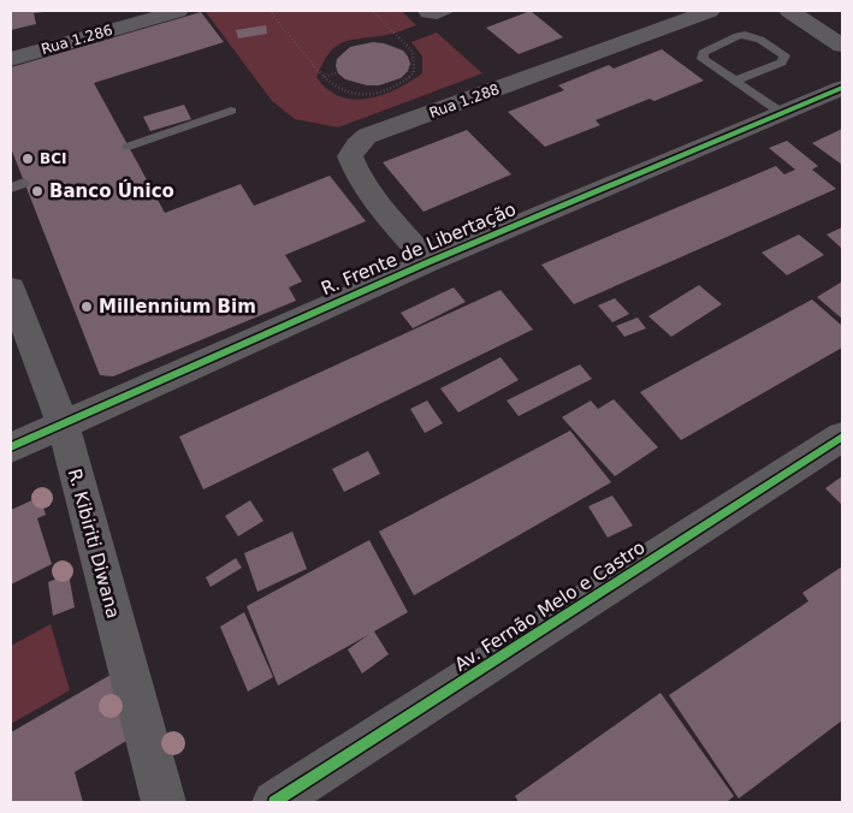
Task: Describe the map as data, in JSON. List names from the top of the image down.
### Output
{
  "streets": {
    "street": [
      "Rua 1.286",
      "Rua 1.288",
      "R. Frente de Libertação",
      "R. Kibiriti Diwana",
      "Av. Fernão Melo e Castro"
    ]
  },
  "crossings": [
    ["Rua 1.288", "R. Frente de Libertação"],
    ["R. Frente de Libertação", "R. Kibiriti Diwana"]
  ],
  "places": ["BCI", "Banco Único", "Millennium Bim"]
}
